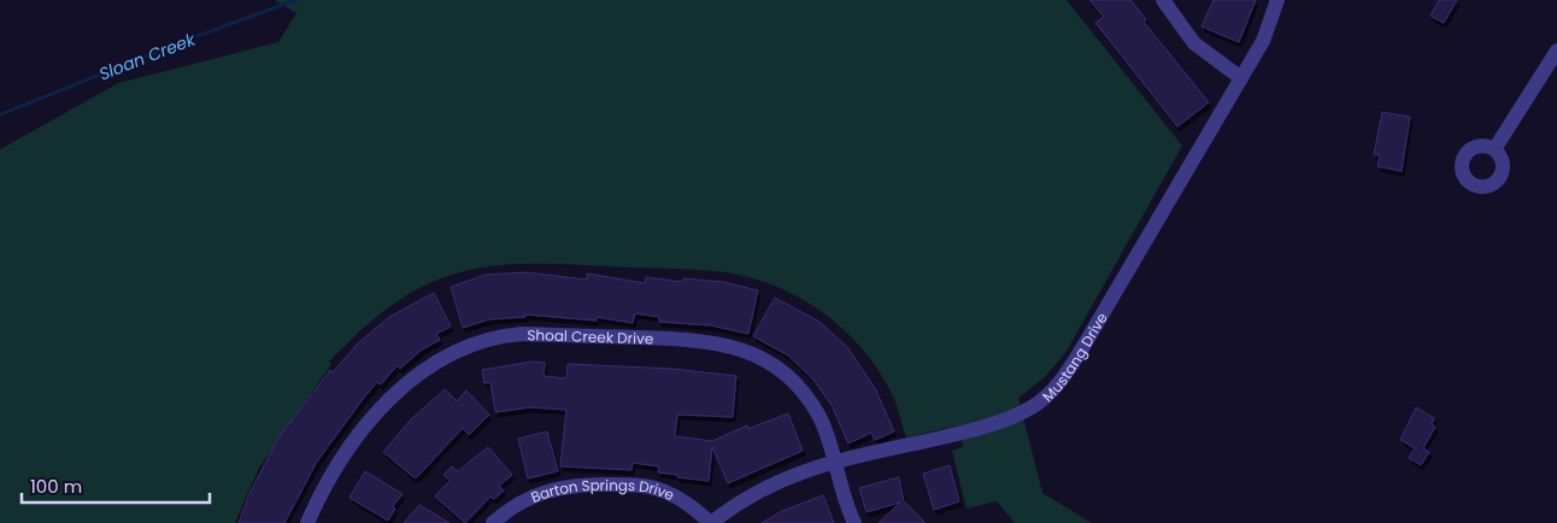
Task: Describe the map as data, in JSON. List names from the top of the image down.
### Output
{
  "streets": {
    "street": ["Shoal Creek Drive", "Mustang Drive", "Barton Springs Drive"]
  },
  "crossings": [
    ["Shoal Creek Drive", "Mustang Drive"],
    ["Mustang Drive", "Barton Springs Drive"]
  ],
  "water": ["Sloan Creek"],
  "scale_bar": "100 m"
}
